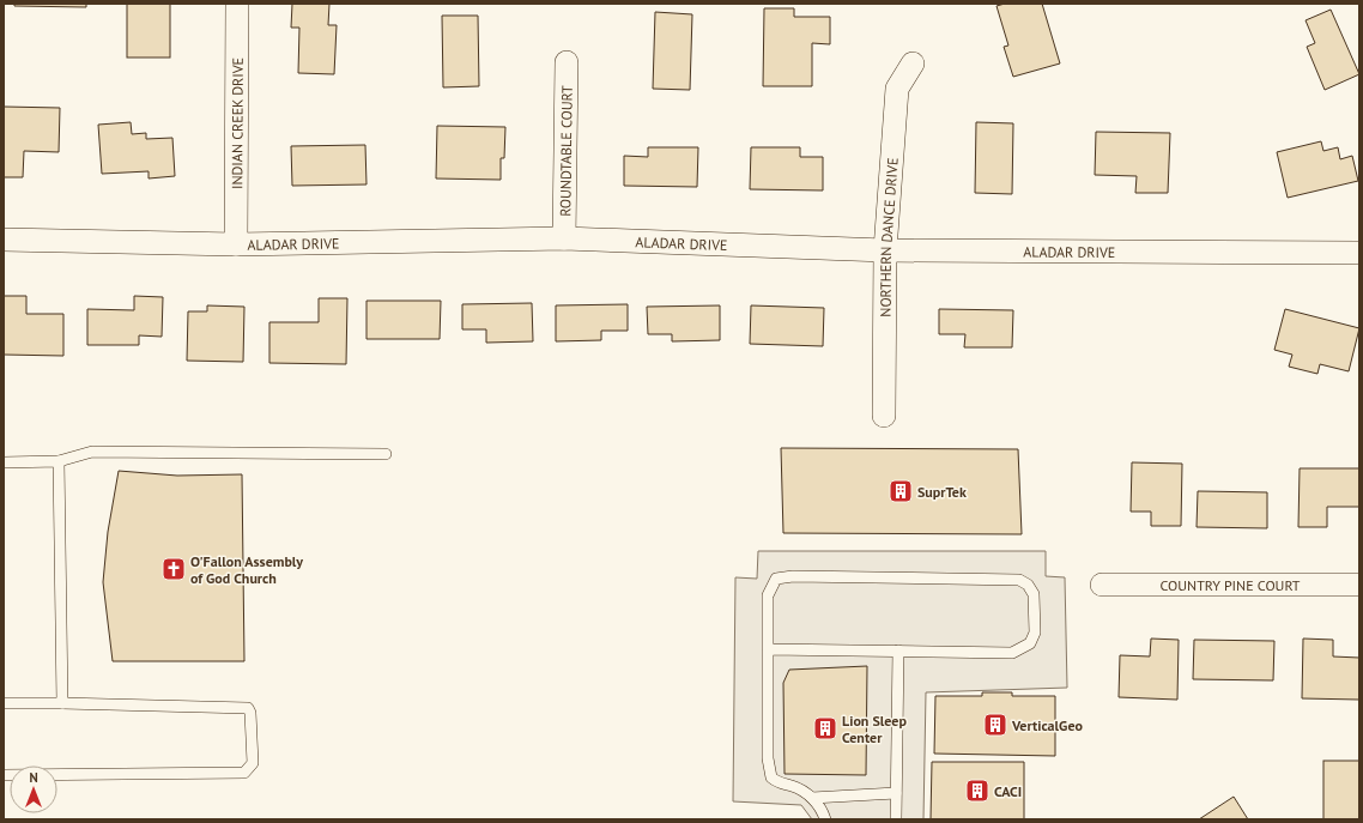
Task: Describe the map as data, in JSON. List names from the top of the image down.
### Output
{
  "streets": {
    "street": [
      "INDIAN CREEK DRIVE",
      "ROUNDTABLE COURT",
      "NORTHERN DANCE DRIVE",
      "ALADAR DRIVE",
      "COUNTRY PINE COURT"
    ]
  },
  "crossings": [
    ["INDIAN CREEK DRIVE", "ALADAR DRIVE"],
    ["ROUNDTABLE COURT", "ALADAR DRIVE"],
    ["NORTHERN DANCE DRIVE", "ALADAR DRIVE"]
  ],
  "places": {
    "building": [
      "SuprTek",
      "VerticalGeo",
      "Lion Sleep Center",
      "CACI"
    ],
    "church": ["O'Fallon Assembly of God Church"]
  },
  "north": "top"
}
